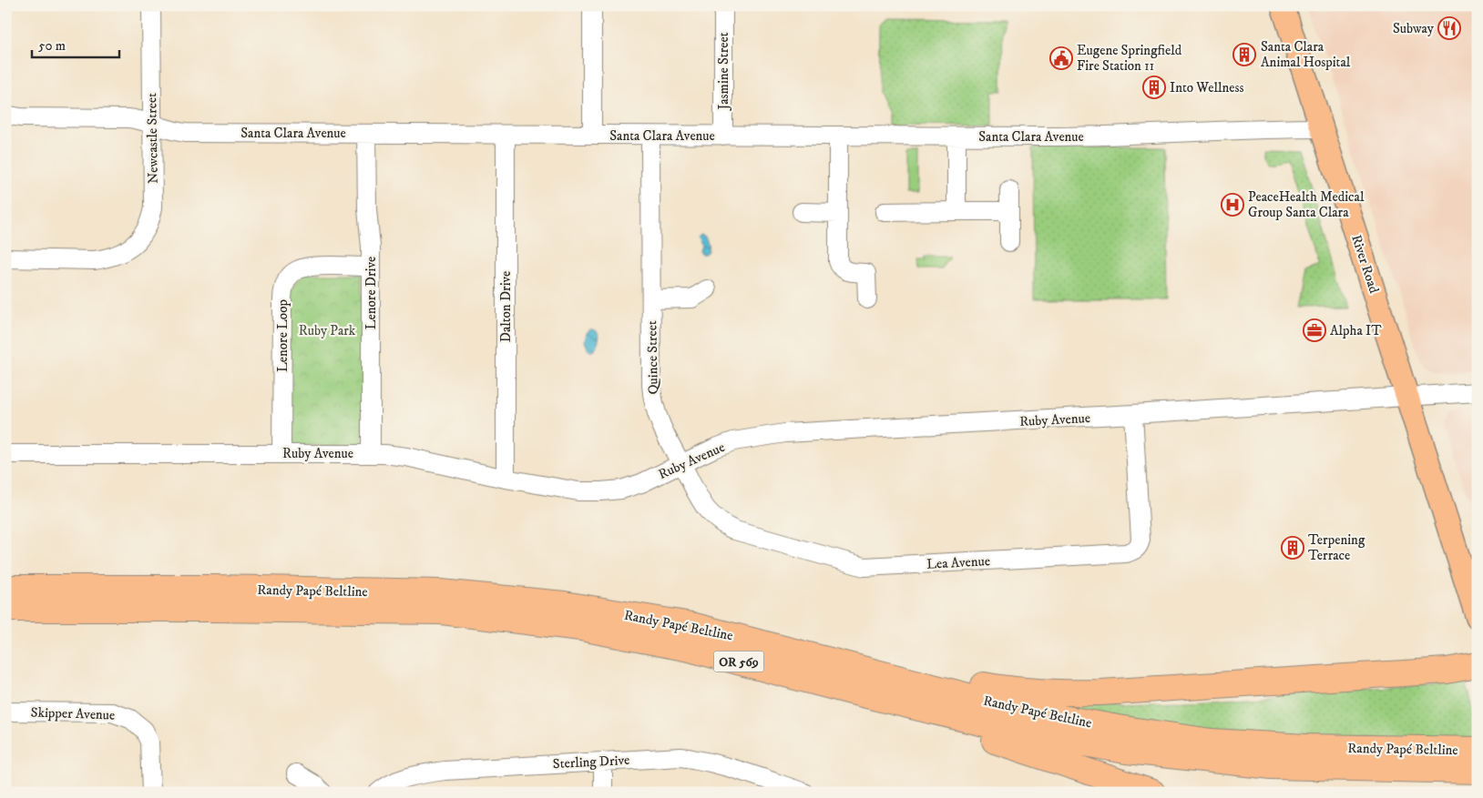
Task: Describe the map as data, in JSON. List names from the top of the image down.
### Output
{
  "streets": {
    "highway": ["Randy Papé Beltline", "OR 569"],
    "main road": ["River Road"],
    "street": [
      "Jasmine Street",
      "Santa Clara Avenue",
      "Newcastle Street",
      "Lenore Drive",
      "Dalton Drive",
      "Lenore Loop",
      "Quince Street",
      "Ruby Avenue",
      "Lea Avenue",
      "Skipper Avenue",
      "Sterling Drive"
    ]
  },
  "crossings": [
    ["Jasmine Street", "Santa Clara Avenue"],
    ["Santa Clara Avenue", "Newcastle Street"],
    ["Santa Clara Avenue", "River Road"],
    ["Santa Clara Avenue", "Lenore Drive"],
    ["Santa Clara Avenue", "Dalton Drive"],
    ["Santa Clara Avenue", "Quince Street"],
    ["River Road", "Ruby Avenue"],
    ["Lenore Drive", "Lenore Loop"],
    ["Lenore Drive", "Ruby Avenue"],
    ["Dalton Drive", "Ruby Avenue"],
    ["Lenore Loop", "Ruby Avenue"],
    ["Quince Street", "Ruby Avenue"],
    ["Quince Street", "Lea Avenue"],
    ["Ruby Avenue", "Lea Avenue"]
  ],
  "parks": ["Ruby Park"],
  "places": {
    "restaurant": ["Subway"],
    "building": ["Santa Clara Animal Hospital", "Into Wellness", "Terpening Terrace"],
    "public building": ["Eugene Springfield Fire Station 11"],
    "hospital": ["PeaceHealth Medical Group Santa Clara"],
    "office": ["Alpha IT"]
  },
  "scale_bar": "50 m"
}
